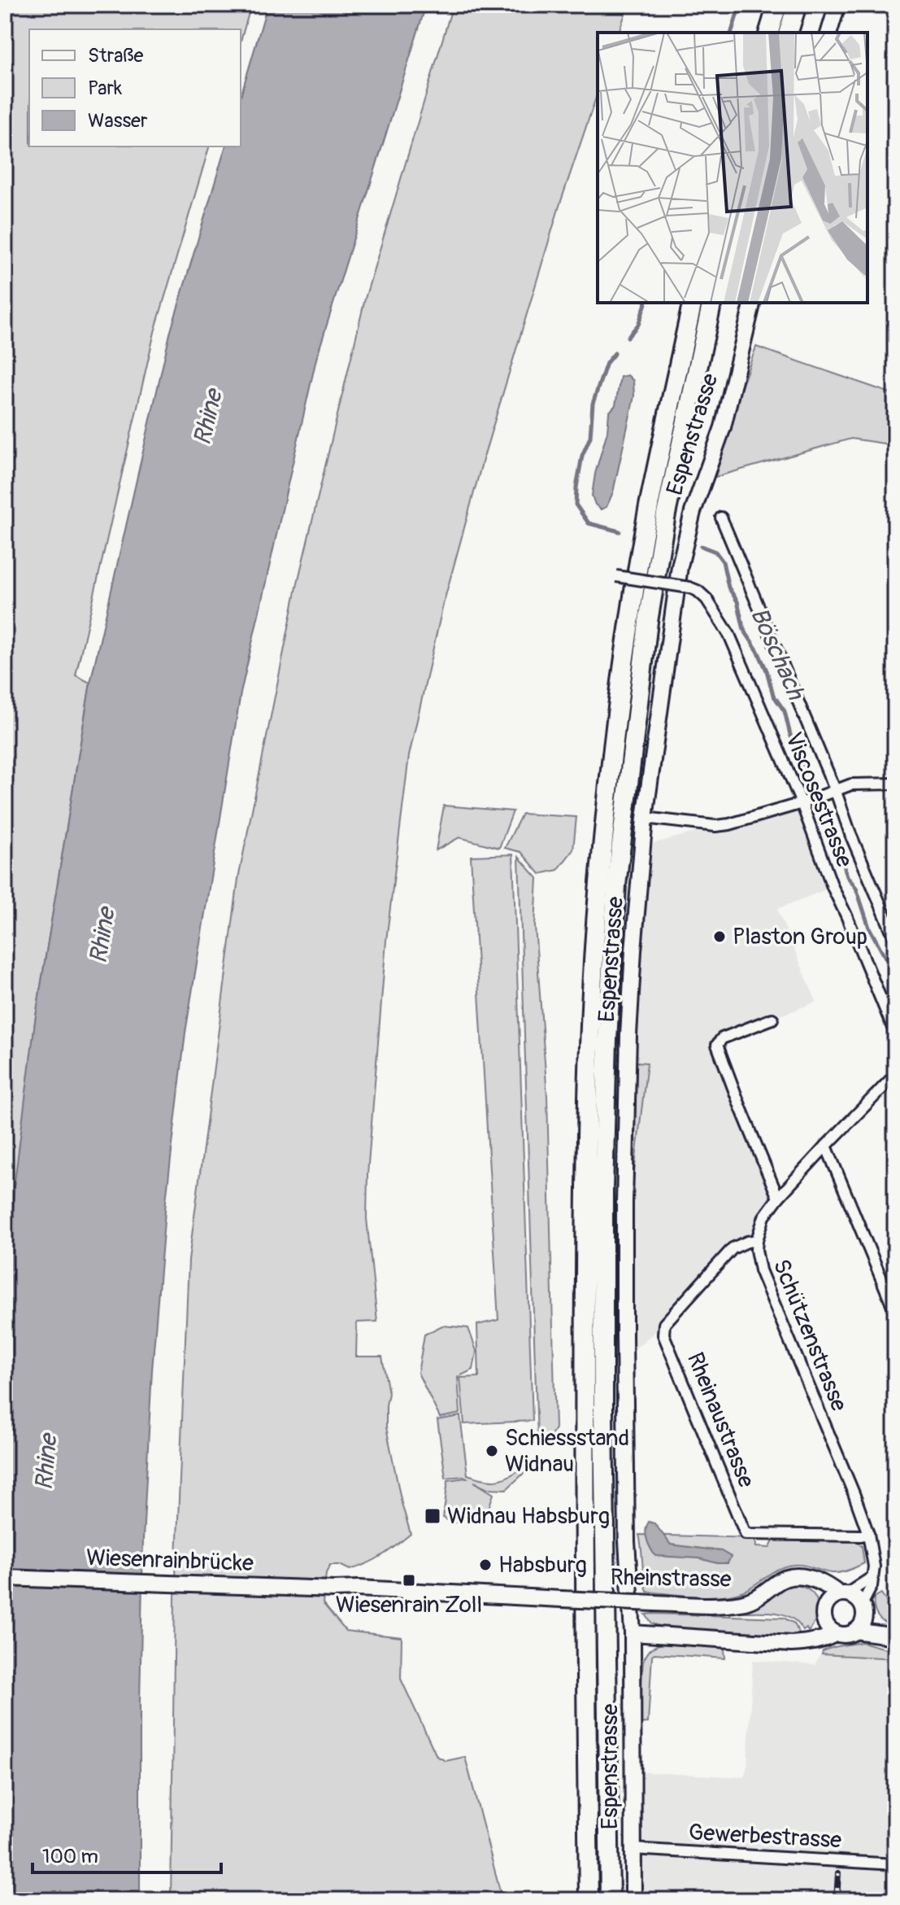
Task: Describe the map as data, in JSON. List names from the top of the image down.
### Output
{
  "streets": {
    "street": [
      "Espenstrasse",
      "Viscosestrasse",
      "Schützenstrasse",
      "Rheinaustrasse",
      "Wiesenrainbrücke",
      "Rheinstrasse",
      "Gewerbestrasse"
    ]
  },
  "crossings": [
    ["Espenstrasse", "Gewerbestrasse"],
    ["Schützenstrasse", "Rheinaustrasse"],
    ["Wiesenrainbrücke", "Rheinstrasse"]
  ],
  "water": ["Rhine", "Böschach"],
  "places": {
    "other": ["Plaston Group", "Schiessstand Widnau", "Habsburg"],
    "transit": ["Widnau Habsburg", "Wiesenrain Zoll"]
  },
  "legend": ["Straße", "Park", "Wasser"],
  "scale_bar": "100 m"
}
